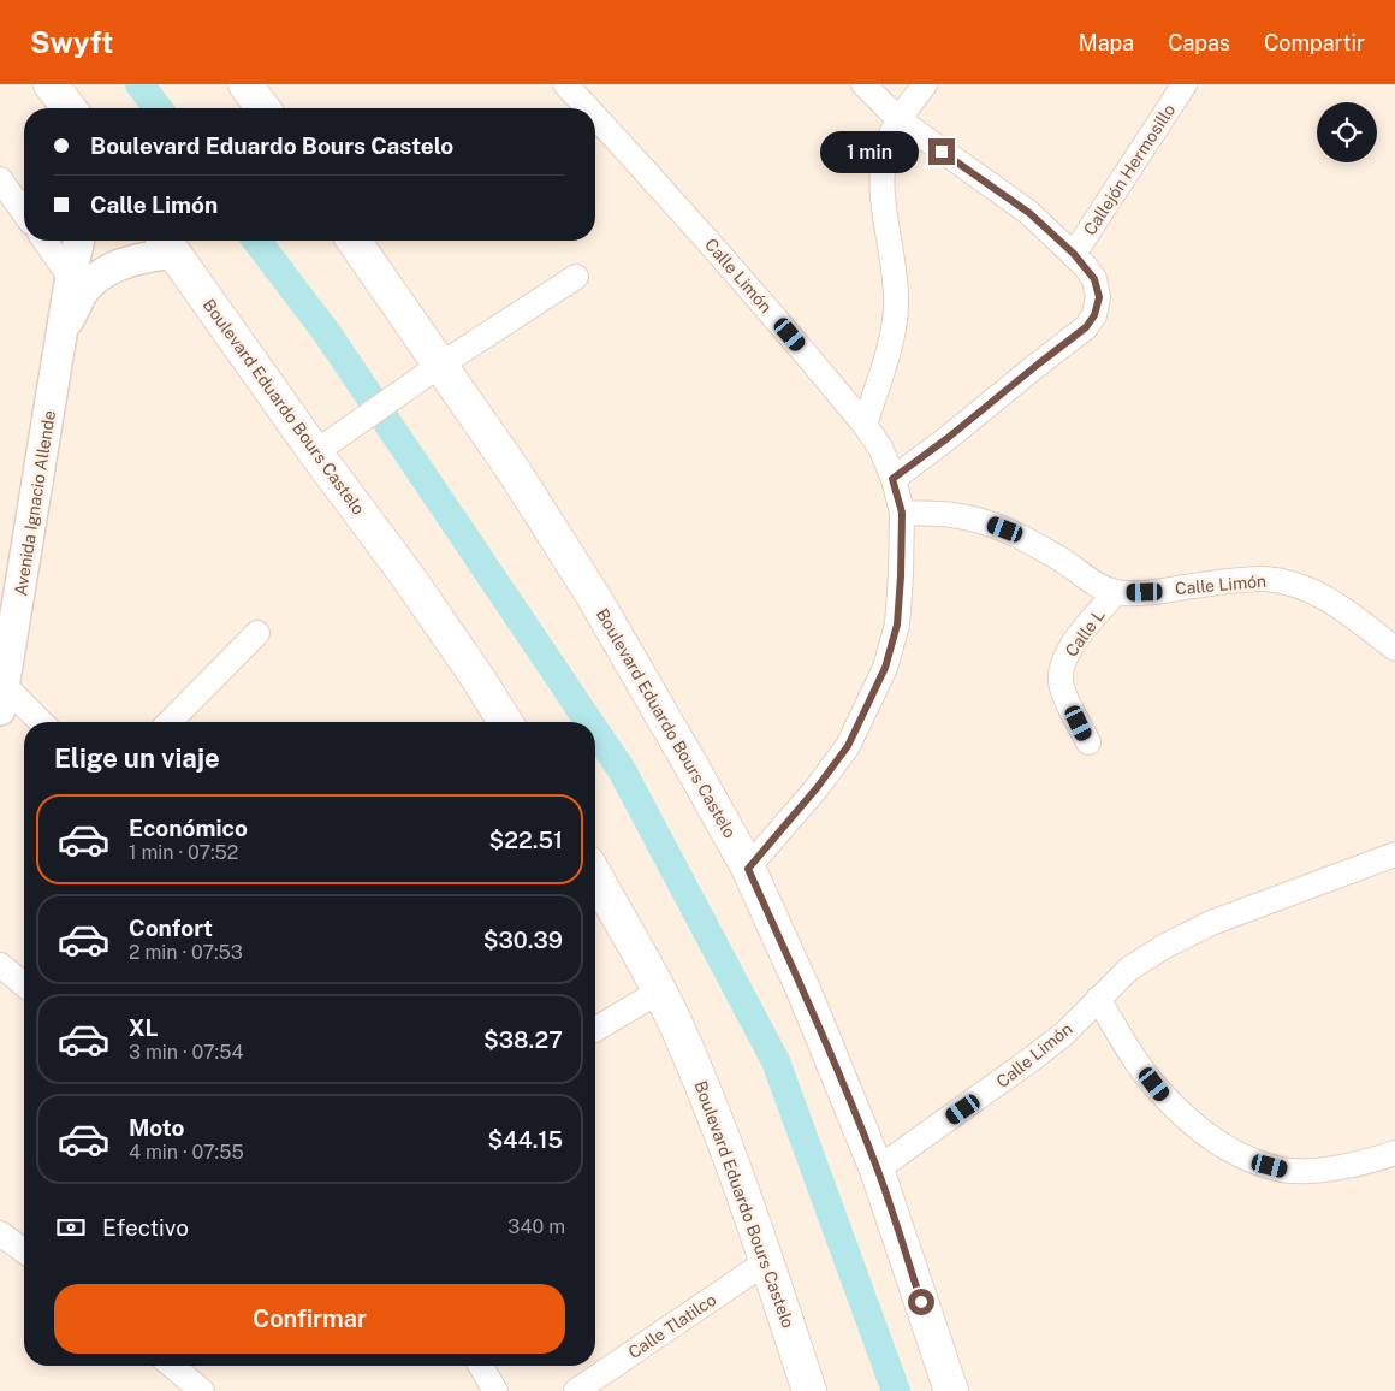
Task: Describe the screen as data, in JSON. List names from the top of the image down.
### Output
{
  "streets": {
    "main road": ["Boulevard Eduardo Bours Castelo"],
    "street": [
      "Callejón Hermosillo",
      "Calle Limón",
      "Avenida Ignacio Allende",
      "Calle L",
      "Calle Tlatilco"
    ]
  },
  "crossings": [
    ["Calle Limón", "Boulevard Eduardo Bours Castelo"],
    ["Calle Limón", "Calle L"],
    ["Boulevard Eduardo Bours Castelo", "Calle Tlatilco"]
  ],
  "page": {
    "header": "Swyft",
    "nav": ["Mapa", "Capas", "Compartir"],
    "banner": ["Boulevard Eduardo Bours Castelo", "Calle Limón"],
    "bubble": "1 min",
    "heading": "Elige un viaje",
    "list": [
      {
        "name": "Económico",
        "note": "1 min · 07:52",
        "value": "$22.51"
      },
      {
        "name": "Confort",
        "note": "2 min · 07:53",
        "value": "$30.39"
      },
      {
        "name": "XL",
        "note": "3 min · 07:54",
        "value": "$38.27"
      },
      {
        "name": "Moto",
        "note": "4 min · 07:55",
        "value": "$44.15"
      }
    ],
    "pay": ["Efectivo", "340 m"],
    "buttons": "Confirmar"
  }
}
